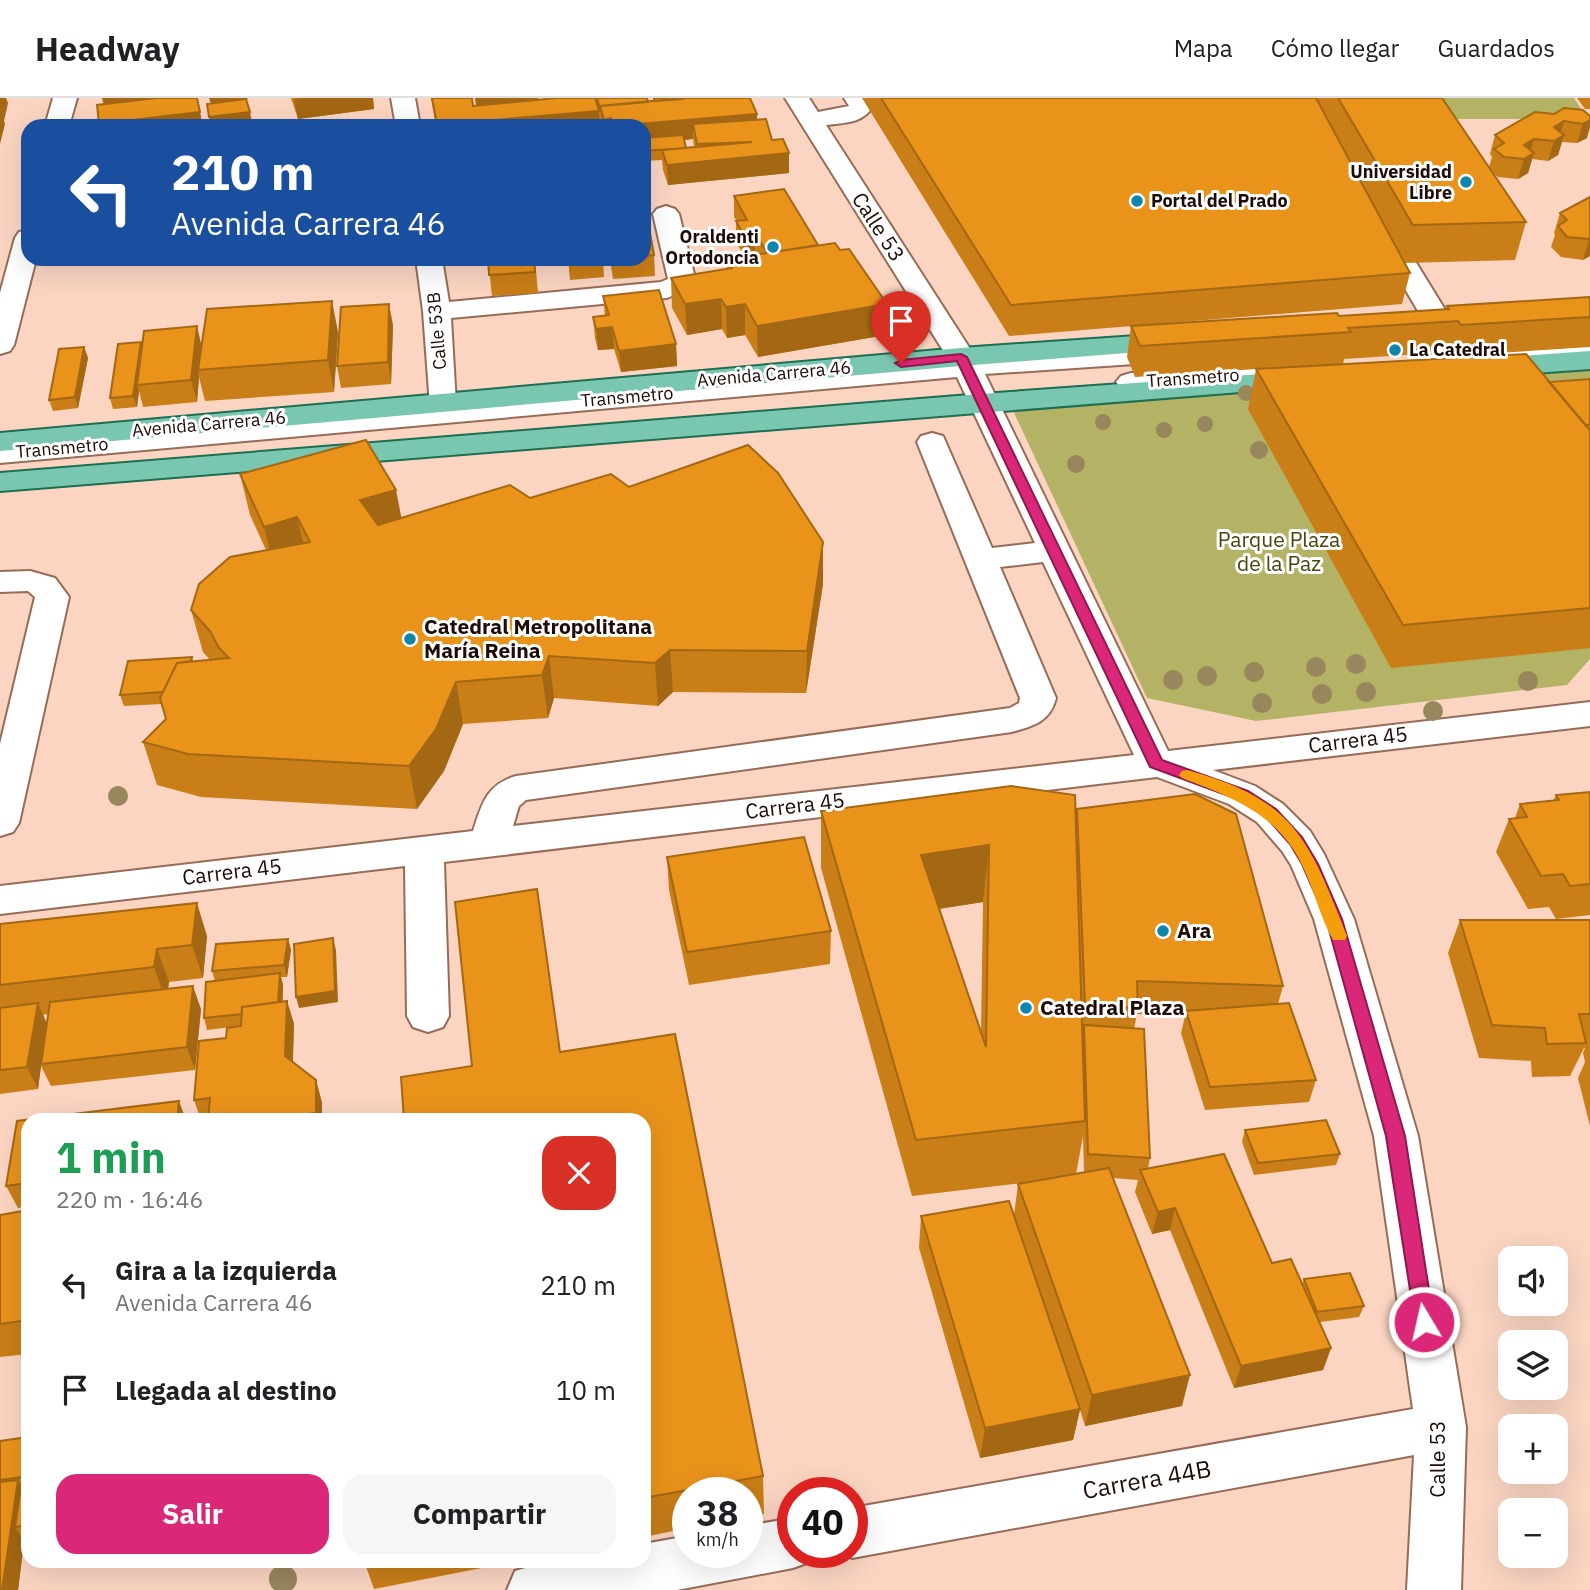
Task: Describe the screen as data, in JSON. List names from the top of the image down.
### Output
{
  "streets": {
    "main road": ["Avenida Carrera 46"],
    "street": [
      "Calle 53",
      "Calle 53B",
      "Transmetro",
      "Carrera 45",
      "Carrera 44B"
    ]
  },
  "crossings": [
    ["Calle 53", "Avenida Carrera 46"],
    ["Calle 53", "Transmetro"],
    ["Calle 53", "Carrera 45"],
    ["Calle 53", "Carrera 44B"],
    ["Calle 53B", "Avenida Carrera 46"],
    ["Avenida Carrera 46", "Transmetro"]
  ],
  "parks": ["Parque Plaza de la Paz"],
  "places": [
    "Universidad Libre",
    "Portal del Prado",
    "Oraldenti Ortodoncia",
    "La Catedral",
    "Catedral Metropolitana María Reina",
    "Ara",
    "Catedral Plaza"
  ],
  "page": {
    "header": "Headway",
    "nav": ["Mapa", "Cómo llegar", "Guardados"],
    "turn": ["210 m", "Avenida Carrera 46"],
    "heading": ["1 min", "220 m · 16:46"],
    "list": [
      {
        "name": "Gira a la izquierda",
        "note": "Avenida Carrera 46",
        "value": "210 m"
      },
      {
        "name": "Llegada al destino",
        "value": "10 m"
      }
    ],
    "map_buttons": ["+", "−"],
    "buttons": ["Salir", "Compartir"],
    "speed": "38 km/h",
    "limit": "40"
  }
}
